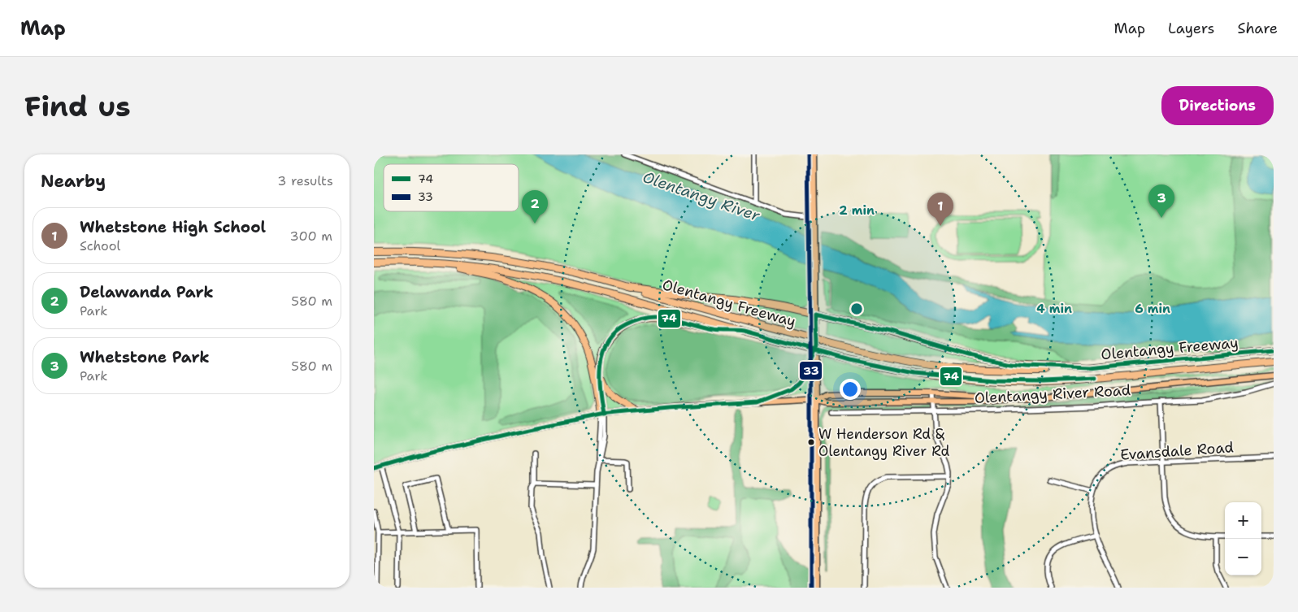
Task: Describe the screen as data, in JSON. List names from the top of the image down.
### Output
{
  "streets": {
    "highway": ["Olentangy Freeway"],
    "main road": ["Olentangy River Road"],
    "street": ["Evansdale Road"]
  },
  "water": ["Olentangy River"],
  "places": ["W Henderson Rd & Olentangy River Rd"],
  "lines": ["transit line 33", "transit line 74"],
  "legend": ["74", "33"],
  "page": {
    "header": "Map",
    "nav": ["Map", "Layers", "Share"],
    "buttons": "Directions",
    "title": "Find us",
    "heading": ["Nearby", "3 results"],
    "pins": ["3", "2", "1"],
    "list": [
      {
        "mark": "1",
        "name": "Whetstone High School",
        "note": "School",
        "value": "300 m"
      },
      {
        "mark": "2",
        "name": "Delawanda Park",
        "note": "Park",
        "value": "580 m"
      },
      {
        "mark": "3",
        "name": "Whetstone Park",
        "note": "Park",
        "value": "580 m"
      }
    ],
    "map_buttons": ["+", "−"]
  },
  "rings": ["2 min", "4 min", "6 min"]
}
